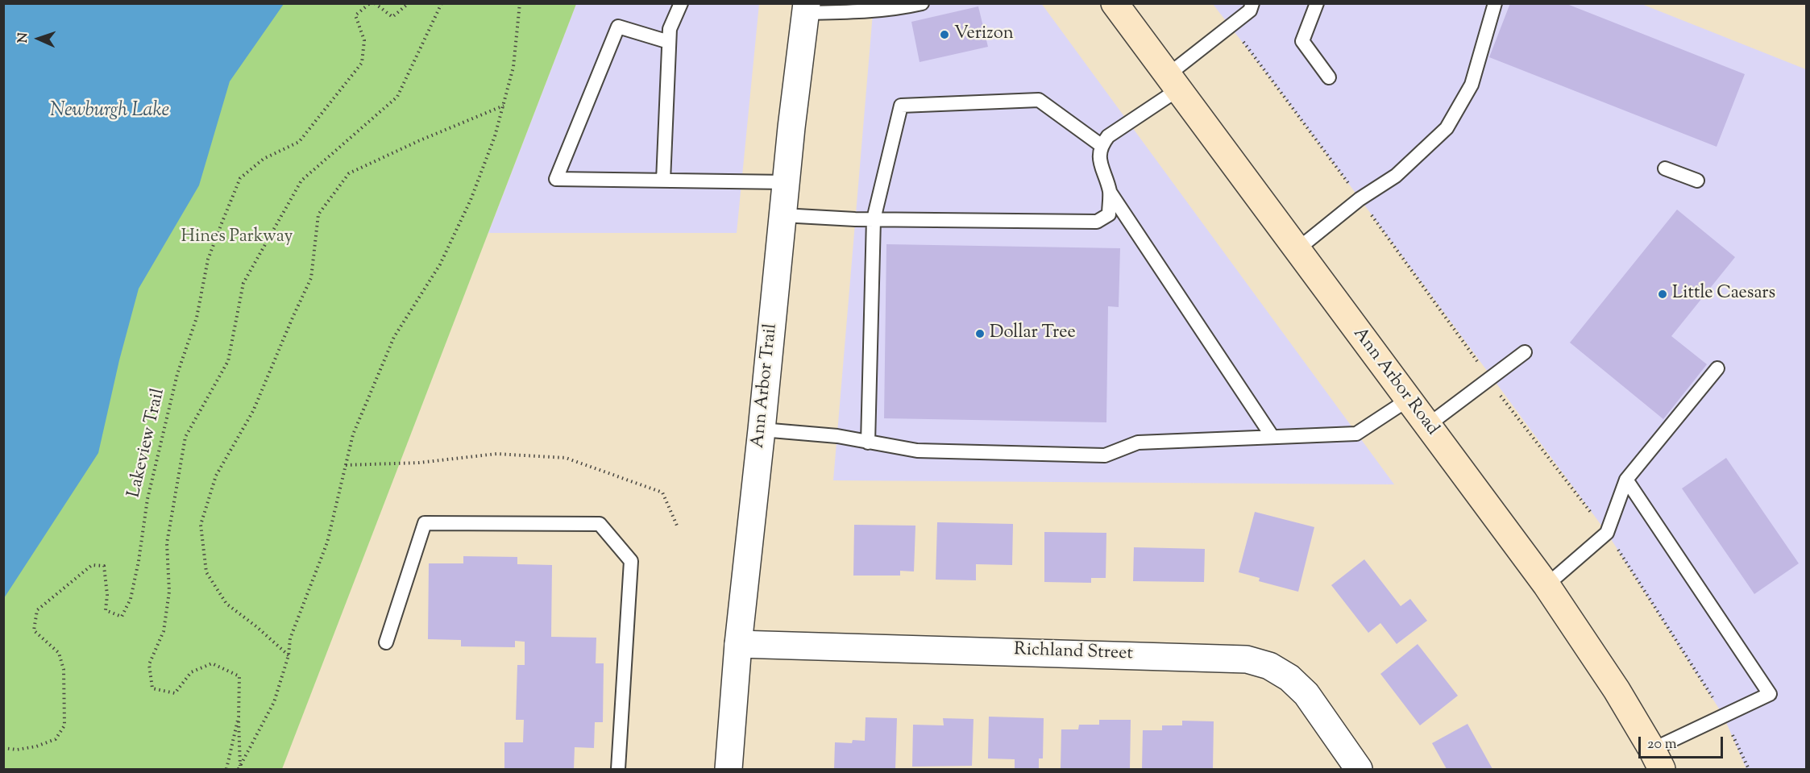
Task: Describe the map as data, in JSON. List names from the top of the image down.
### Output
{
  "streets": {
    "main road": ["Ann Arbor Road"],
    "street": ["Ann Arbor Trail", "Richland Street"],
    "path": ["Lakeview Trail"]
  },
  "crossings": [
    ["Ann Arbor Trail", "Richland Street"]
  ],
  "water": ["Newburgh Lake"],
  "parks": ["Hines Parkway"],
  "places": ["Verizon", "Little Caesars", "Dollar Tree"],
  "scale_bar": "20 m",
  "north": "left"
}
